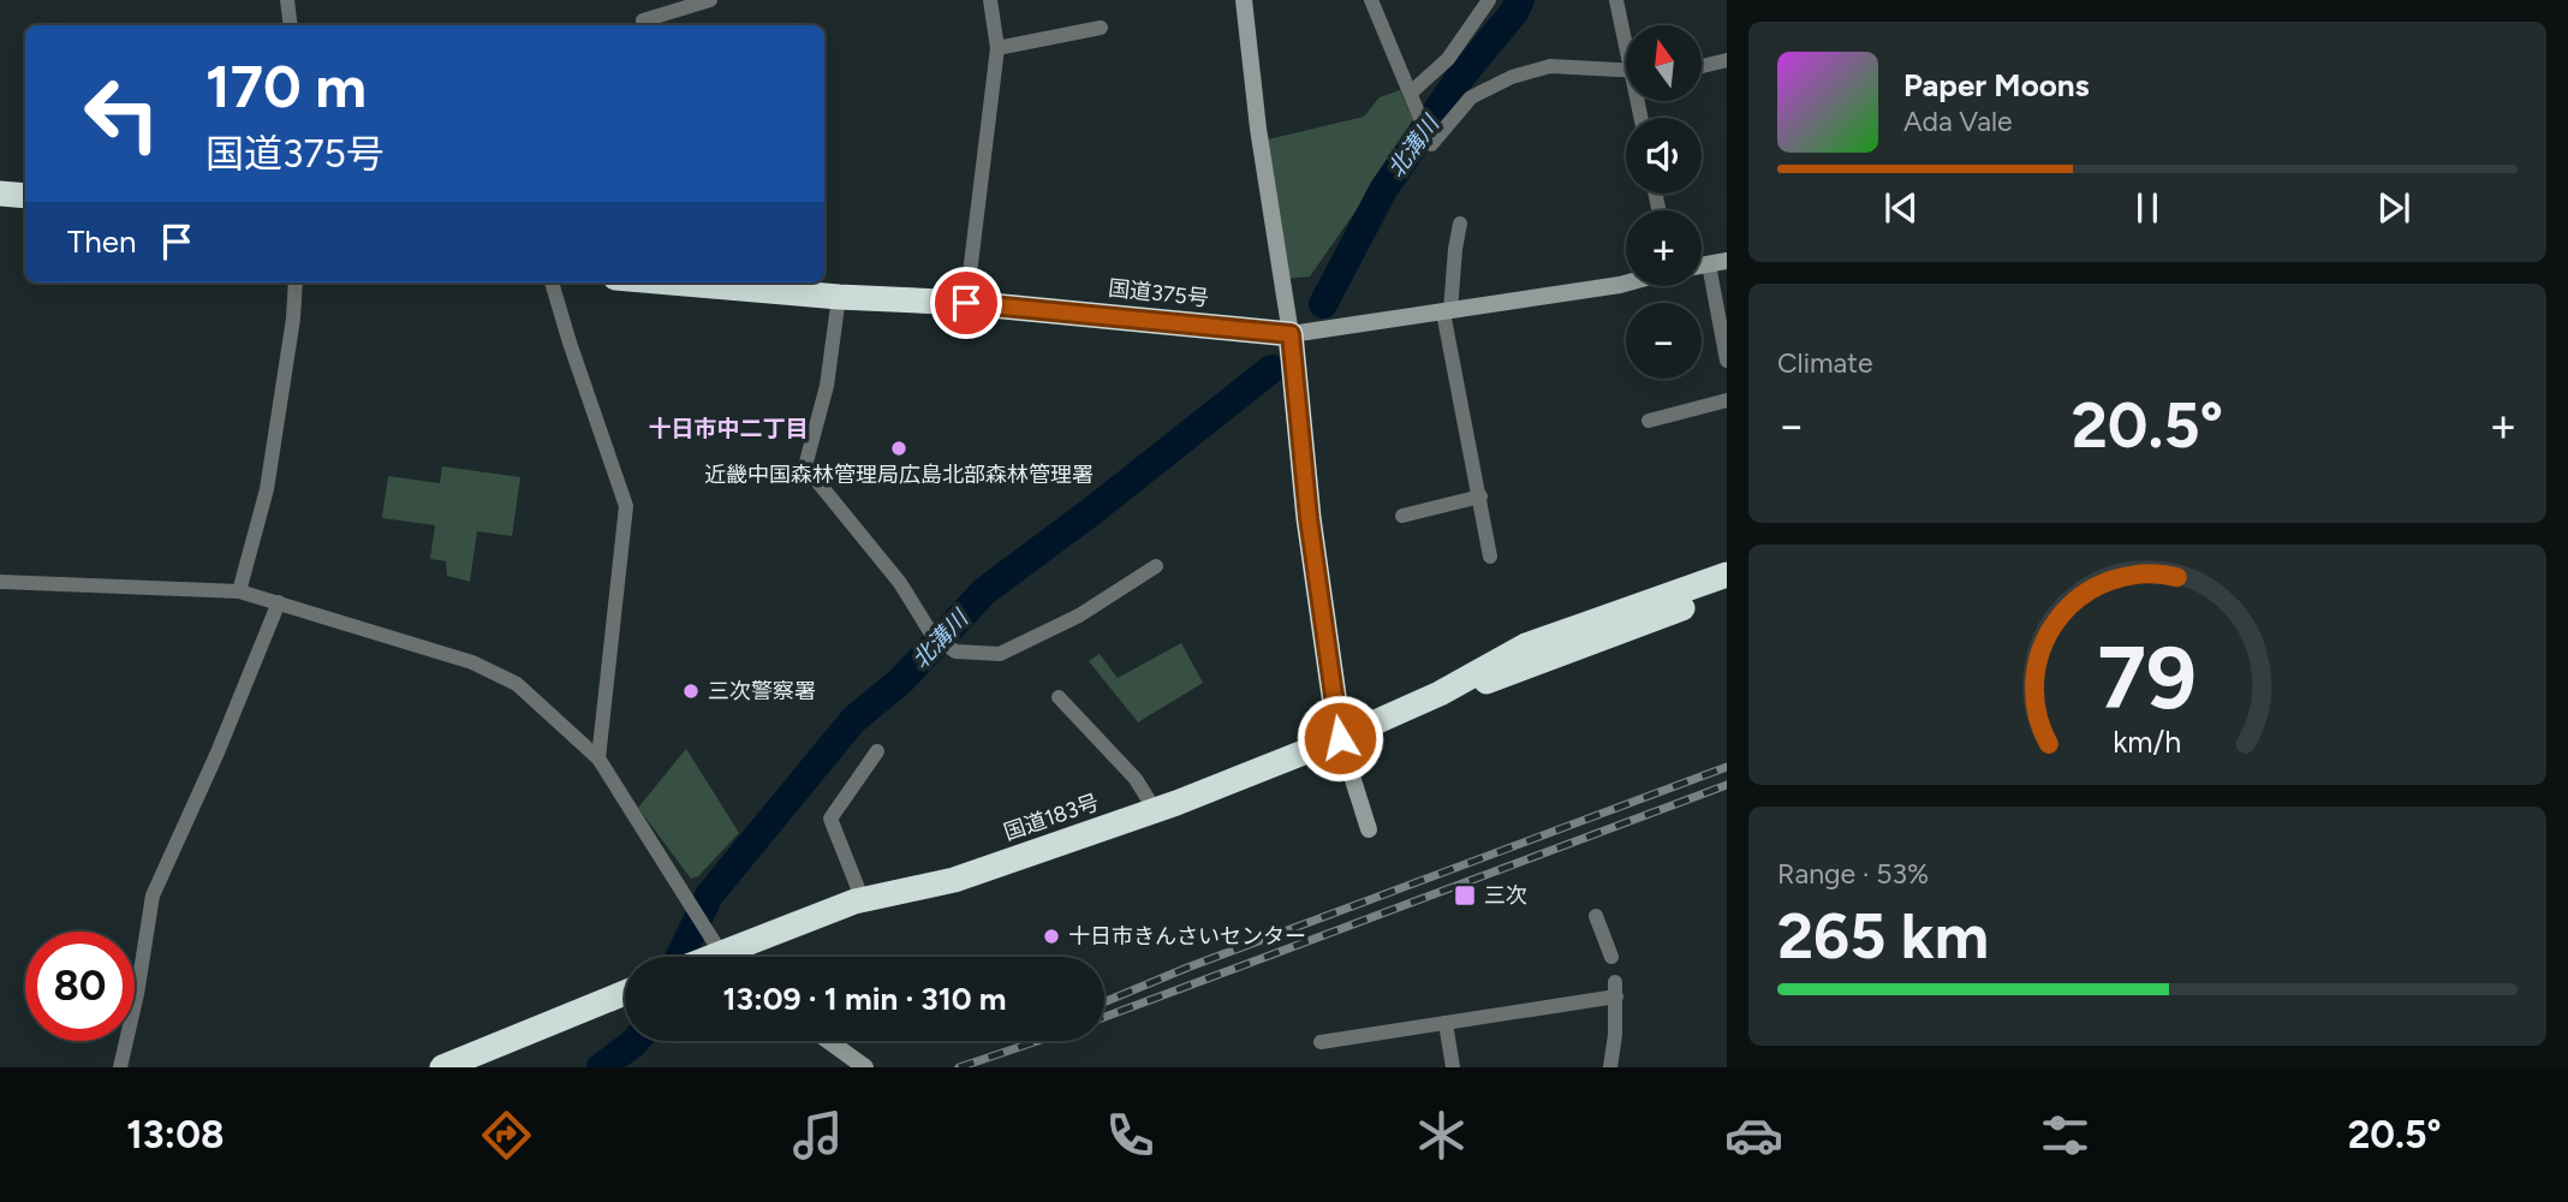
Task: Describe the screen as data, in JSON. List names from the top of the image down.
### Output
{
  "streets": {
    "highway": ["国道375号", "国道183号"]
  },
  "districts": ["十日市中二丁目"],
  "water": ["北溝川"],
  "places": {
    "other": ["近畿中国森林管理局広島北部森林管理署", "三次警察署", "十日市きんさいセンター"],
    "transit": ["三次"]
  },
  "north": "top",
  "page": {
    "map_buttons": ["+", "−"],
    "turn": ["170 m", "国道375号"],
    "song": ["Paper Moons", "Ada Vale"],
    "then": "Then",
    "tile": [
      "Climate",
      ["Range · 53%", "265 km"]
    ],
    "heat": ["−", "20.5°", "+"],
    "limit": "80",
    "trip": "13:09 · 1 min · 310 m",
    "tabs": ["13:08", "20.5°"],
    "gauge": ["79", "km/h"]
  }
}
